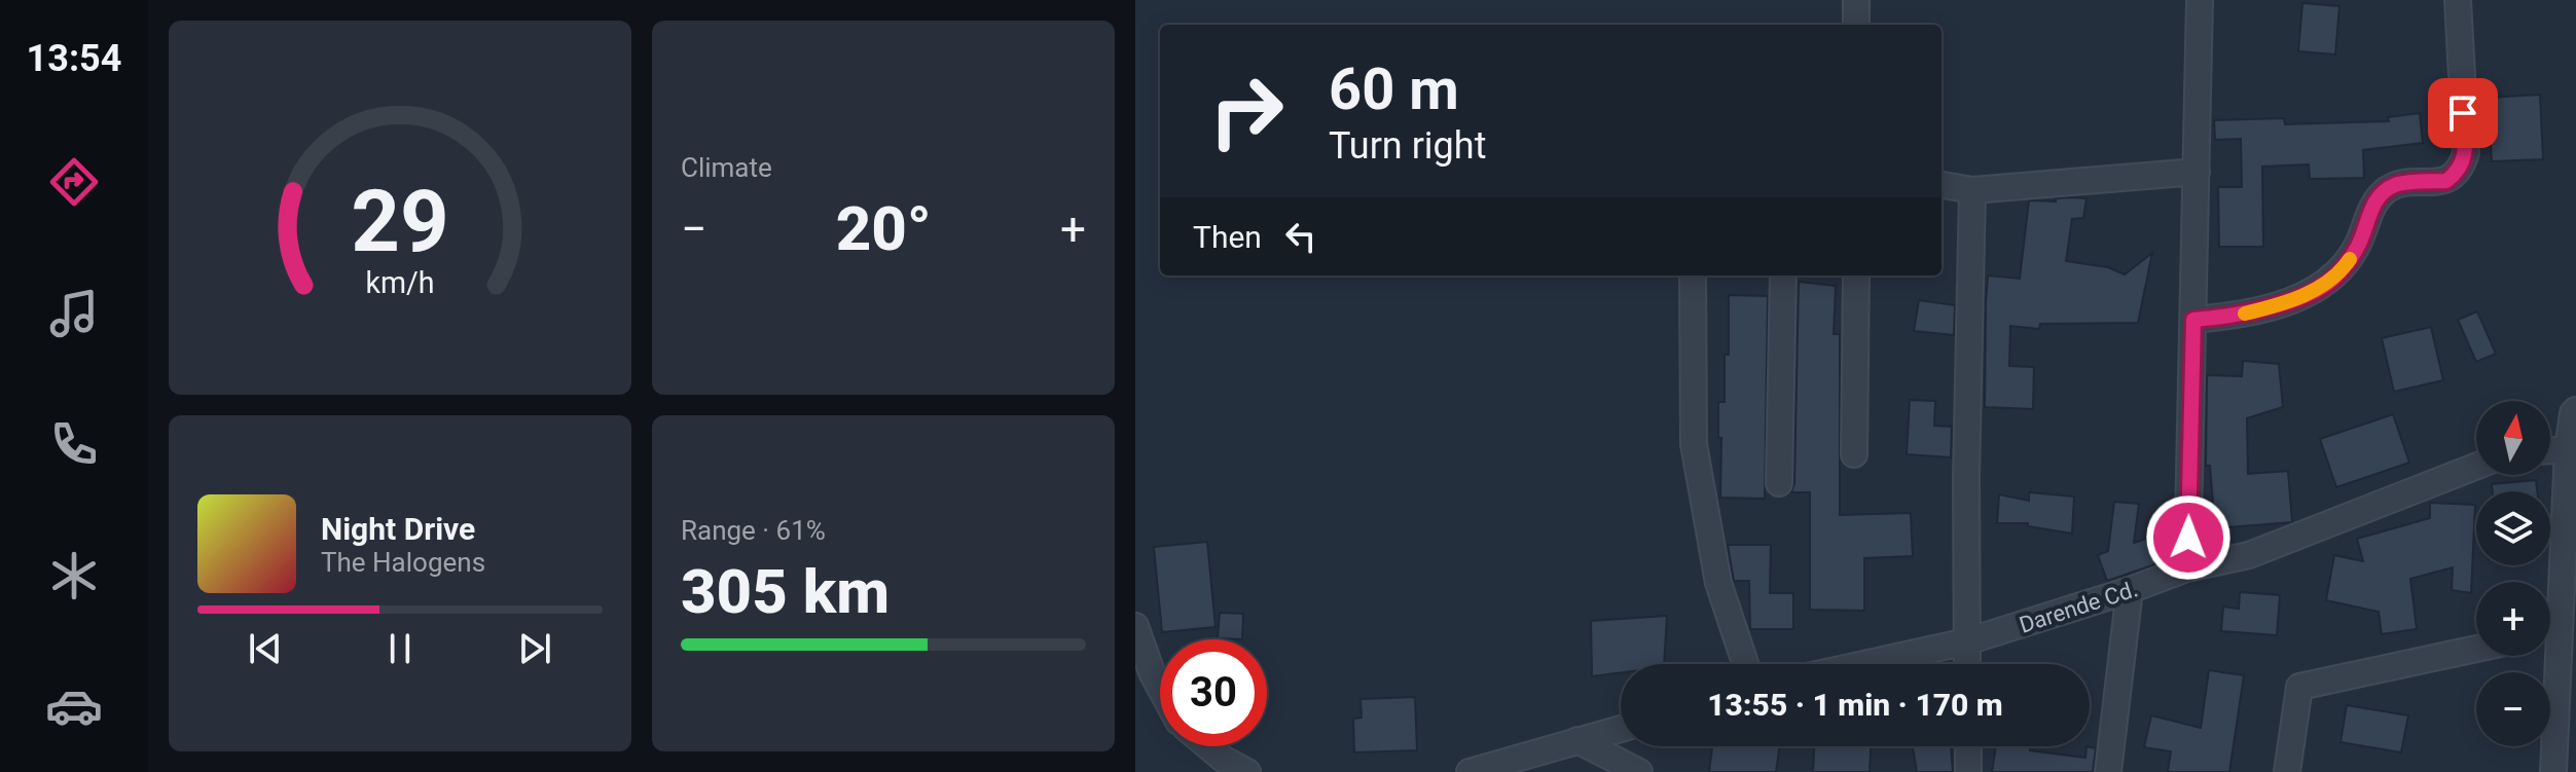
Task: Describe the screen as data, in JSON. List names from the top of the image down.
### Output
{
  "streets": {
    "street": ["Darende Cd."]
  },
  "north": "top",
  "page": {
    "tabs": "13:54",
    "tile": [
      "Climate",
      ["Range · 61%", "305 km"]
    ],
    "turn": ["60 m", "Turn right"],
    "heat": ["−", "20°", "+"],
    "then": "Then",
    "map_buttons": ["+", "−"],
    "song": ["Night Drive", "The Halogens"],
    "limit": "30",
    "trip": "13:55 · 1 min · 170 m",
    "gauge": ["29", "km/h"]
  }
}
